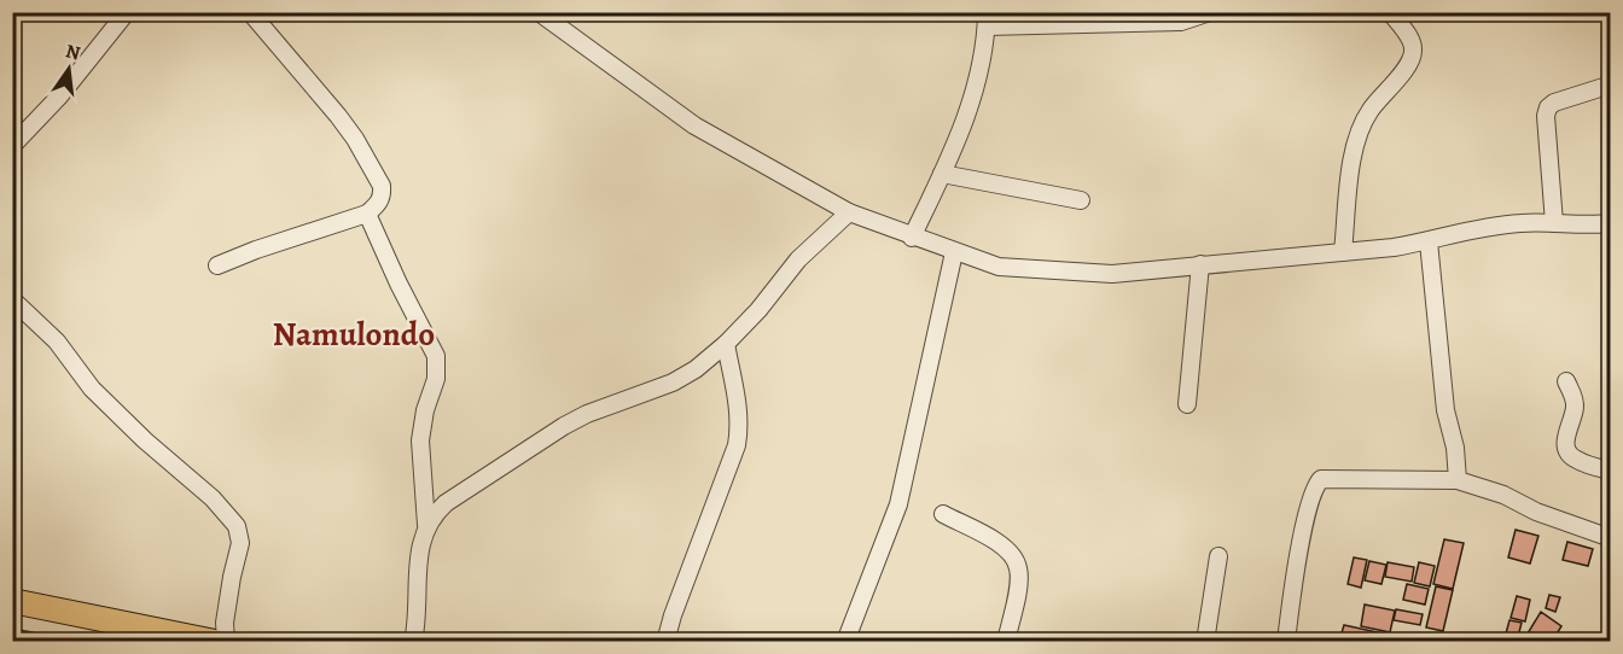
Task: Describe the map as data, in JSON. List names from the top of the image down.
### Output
{
  "districts": ["Namulondo"],
  "north": "top"
}
